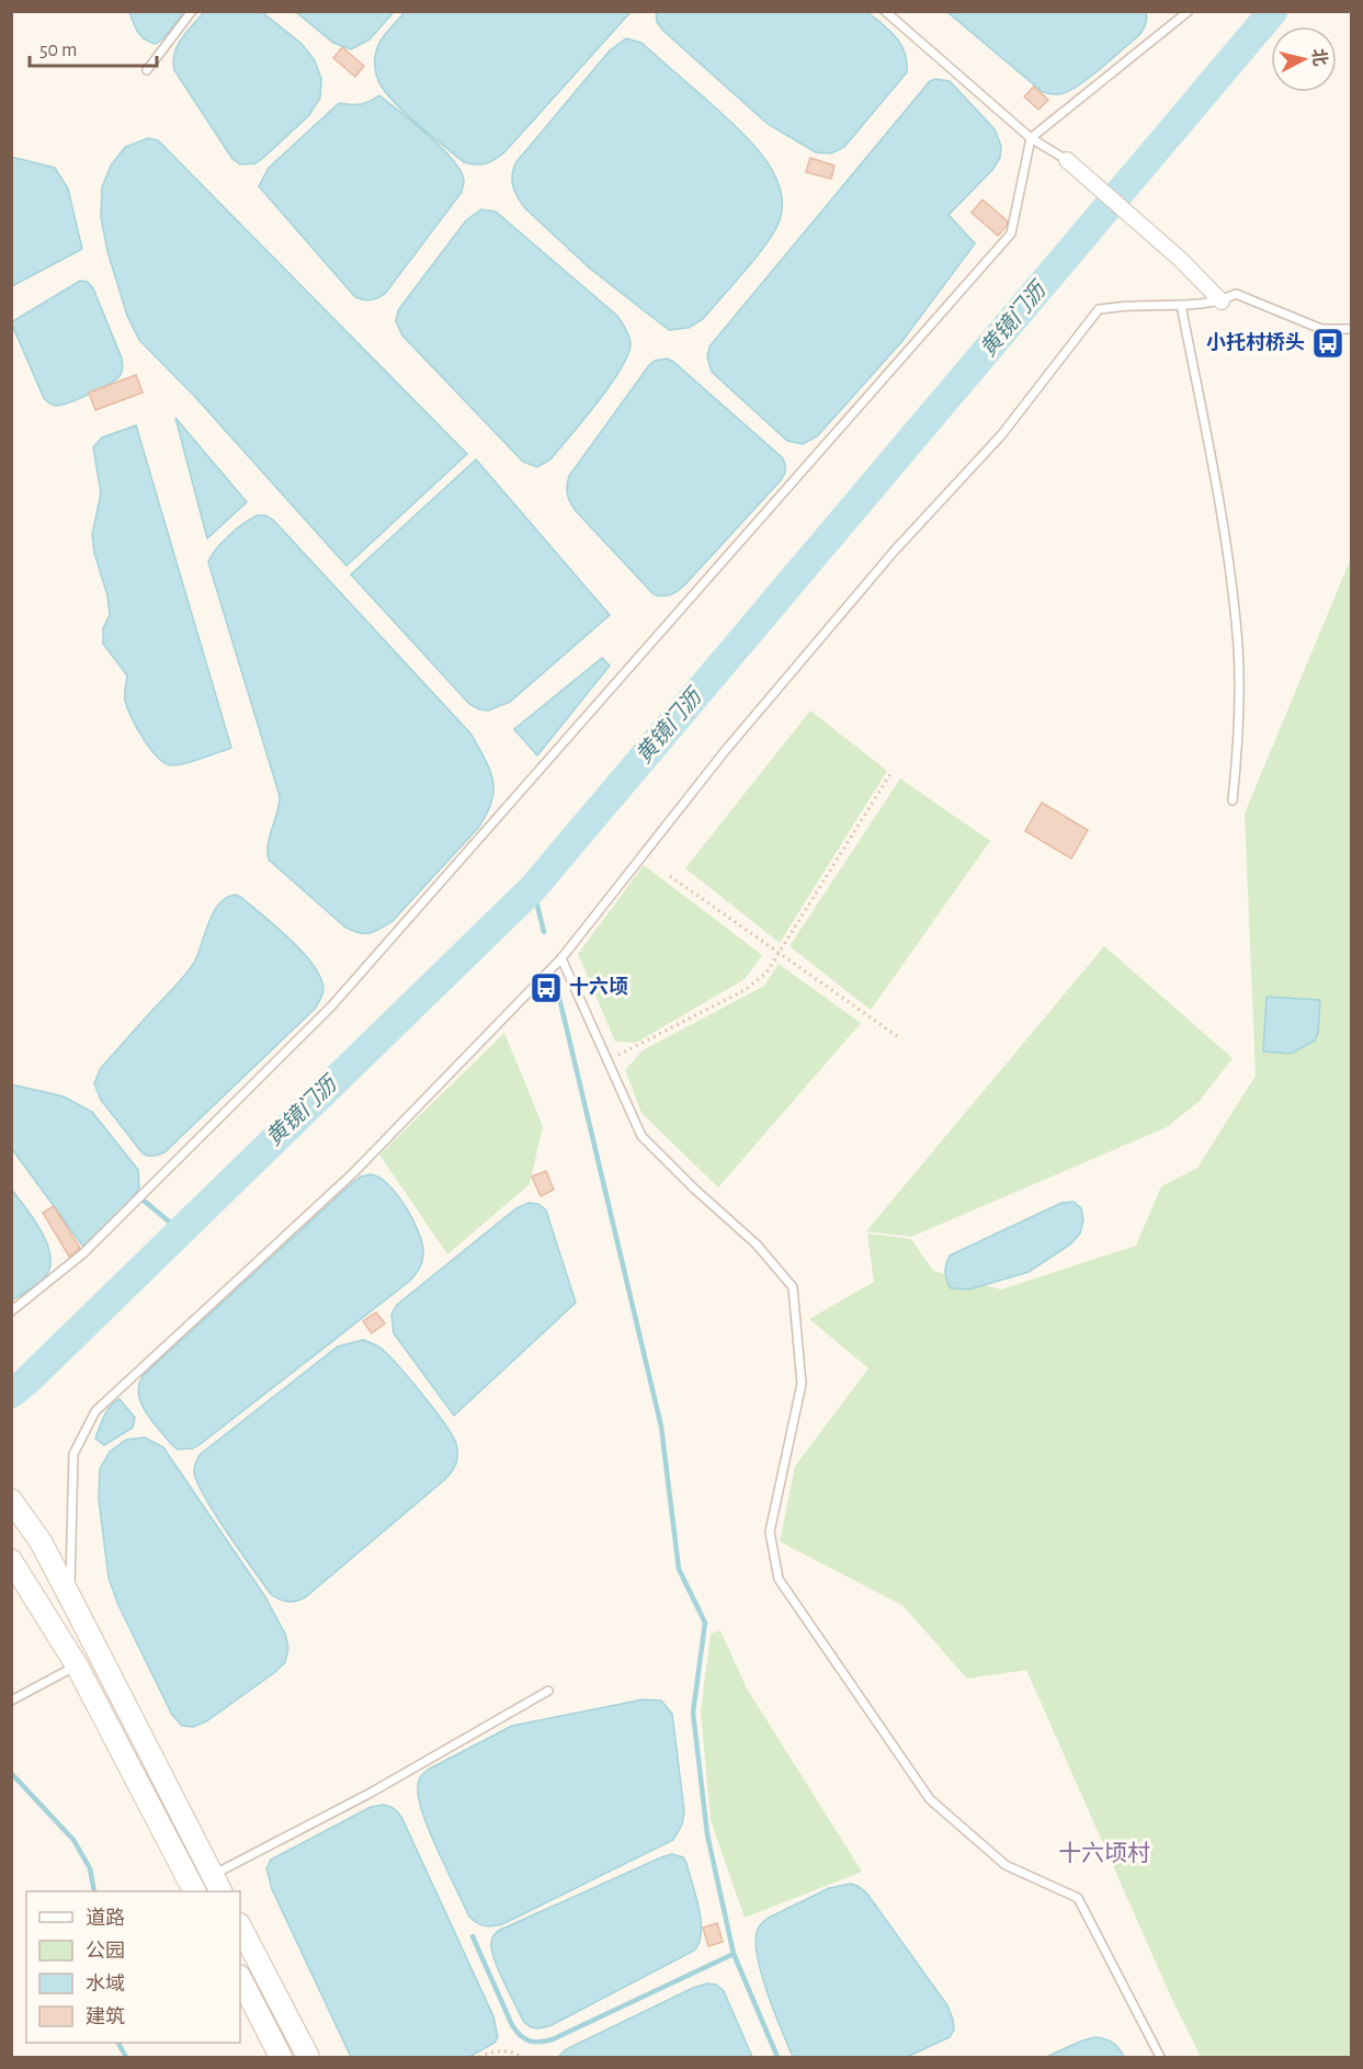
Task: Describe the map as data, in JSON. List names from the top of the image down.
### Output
{
  "districts": ["十六顷村"],
  "water": ["黄镜门沥"],
  "places": {
    "bus stop": ["小托村桥头", "十六顷"]
  },
  "legend": [
    "道路",
    "公园",
    "水域",
    "建筑"
  ],
  "scale_bar": "50 m",
  "north": "right"
}
